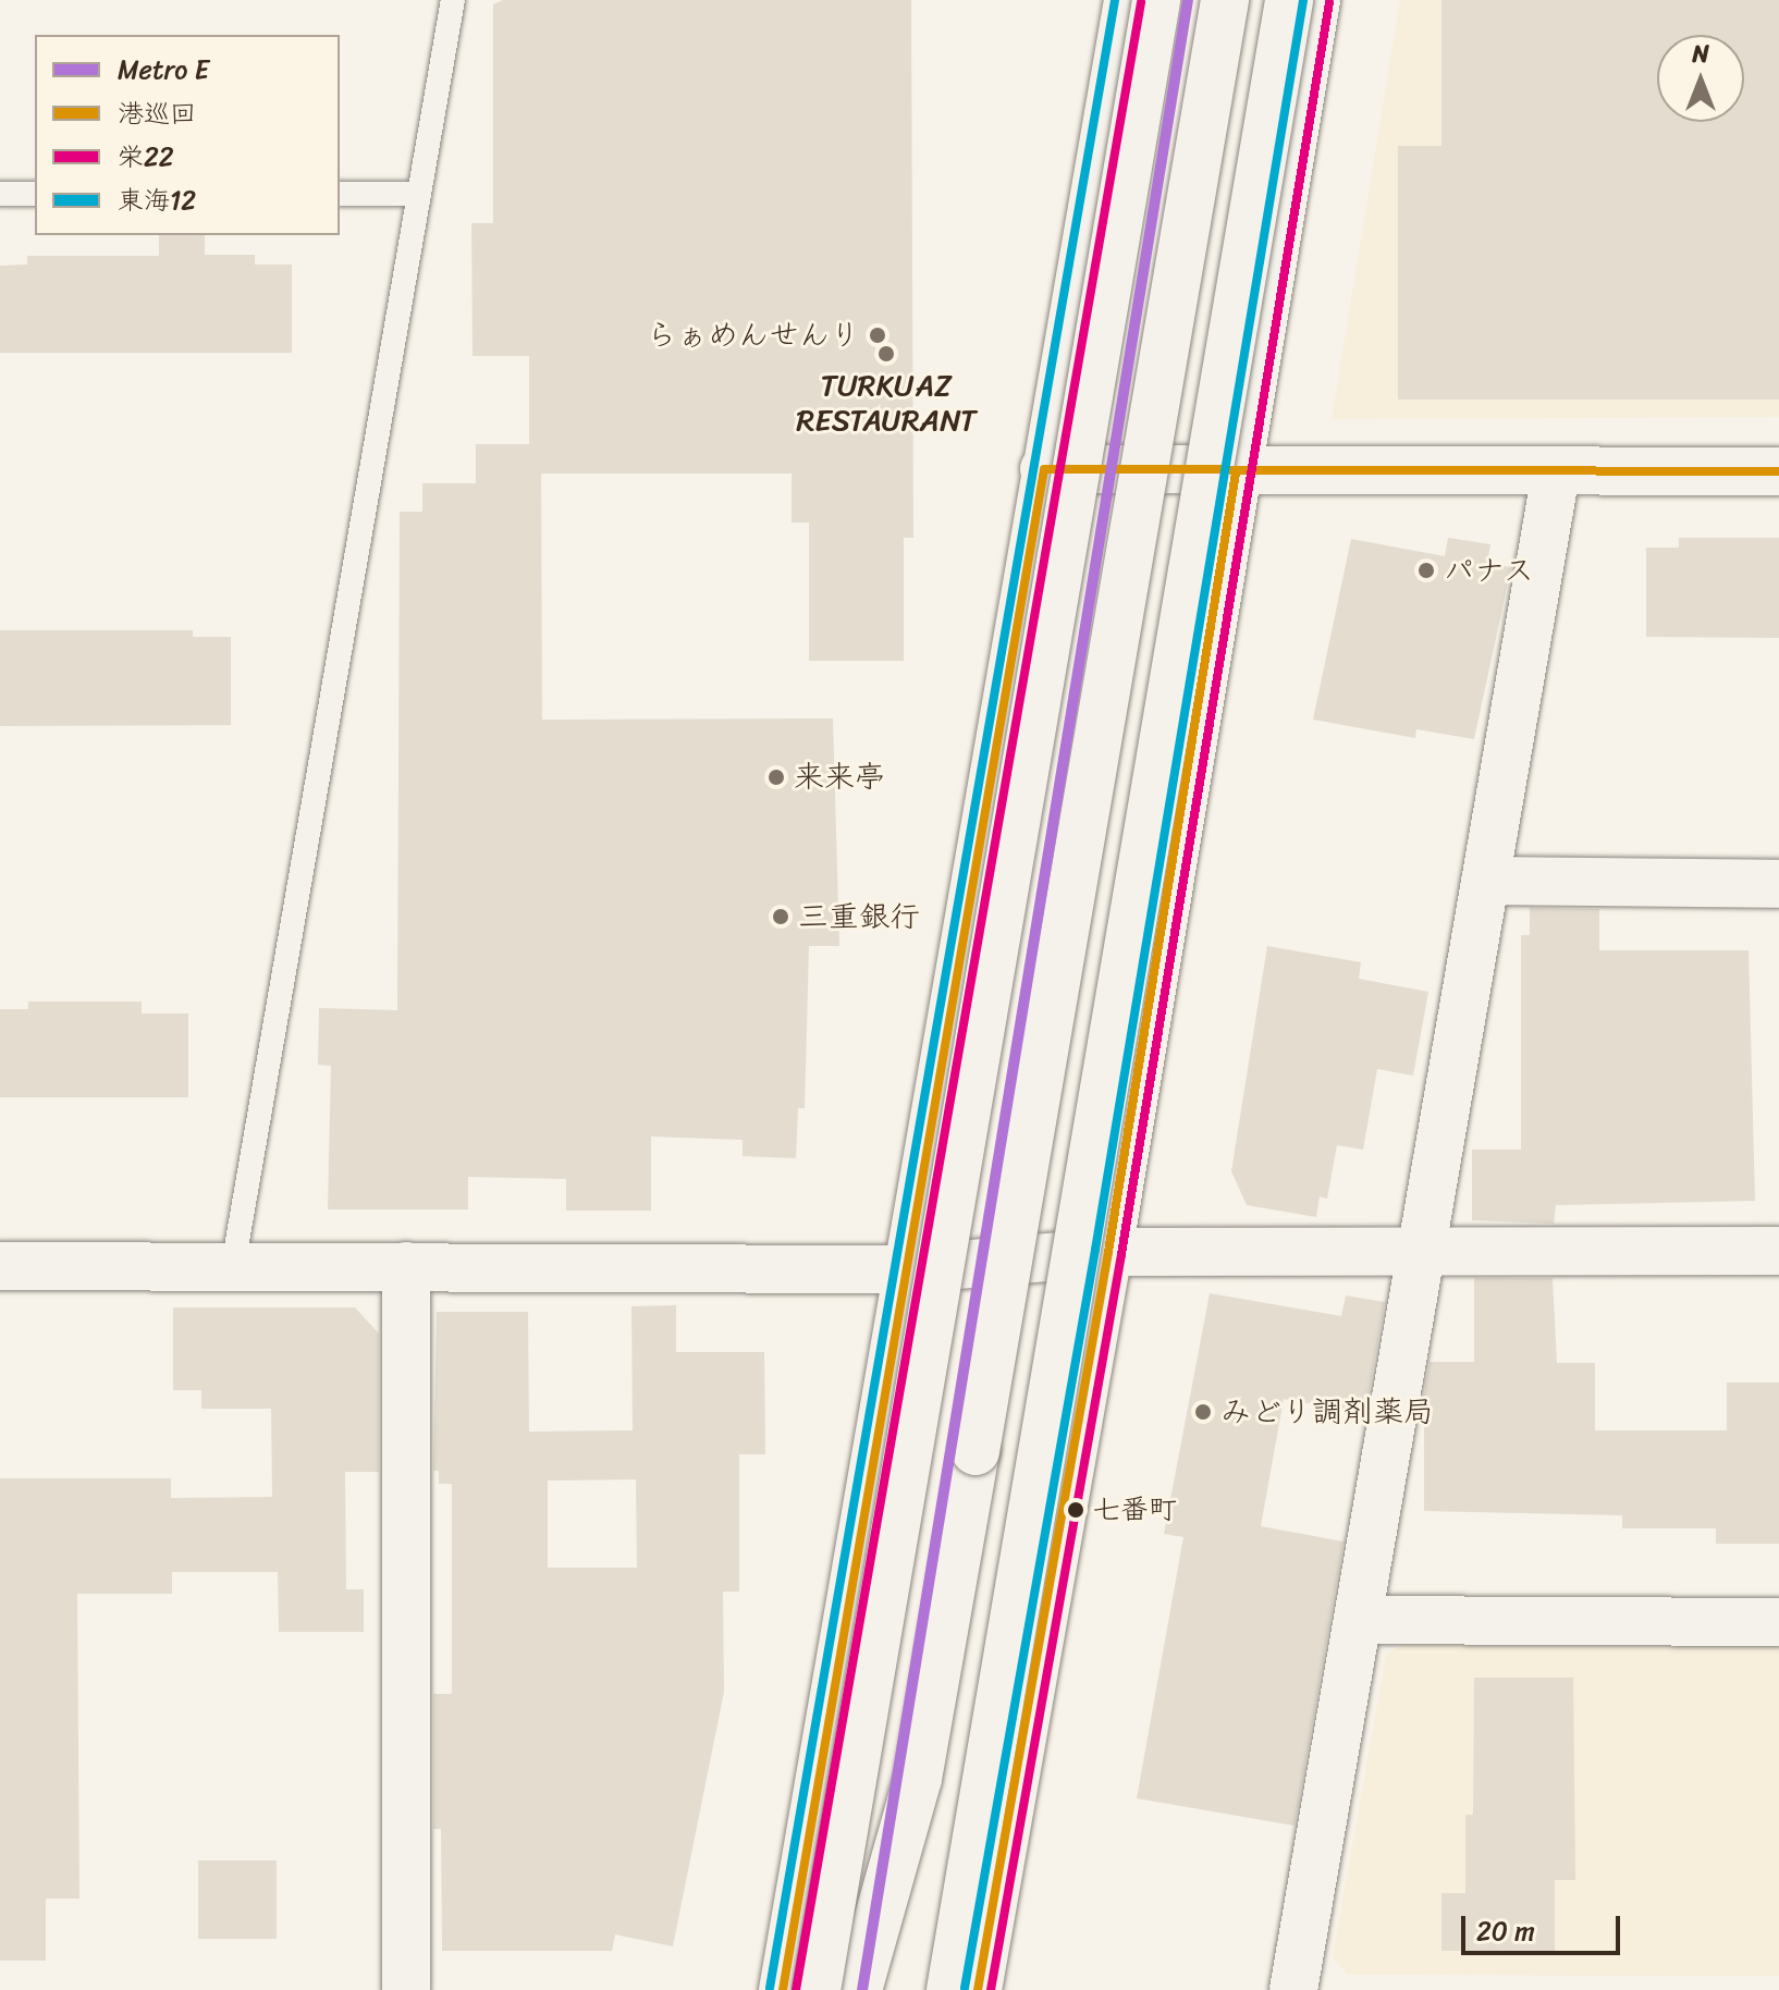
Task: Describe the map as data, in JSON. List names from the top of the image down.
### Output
{
  "places": [
    "らぁめんせんり",
    "TURKUAZ RESTAURANT",
    "パナス",
    "来来亭",
    "三重銀行",
    "みどり調剤薬局",
    "七番町"
  ],
  "lines": [
    "metro line E",
    "transit line 東海12",
    "transit line 栄22",
    "transit line 港巡回"
  ],
  "legend": [
    "Metro E",
    "港巡回",
    "栄22",
    "東海12"
  ],
  "scale_bar": "20 m",
  "north": "top"
}
